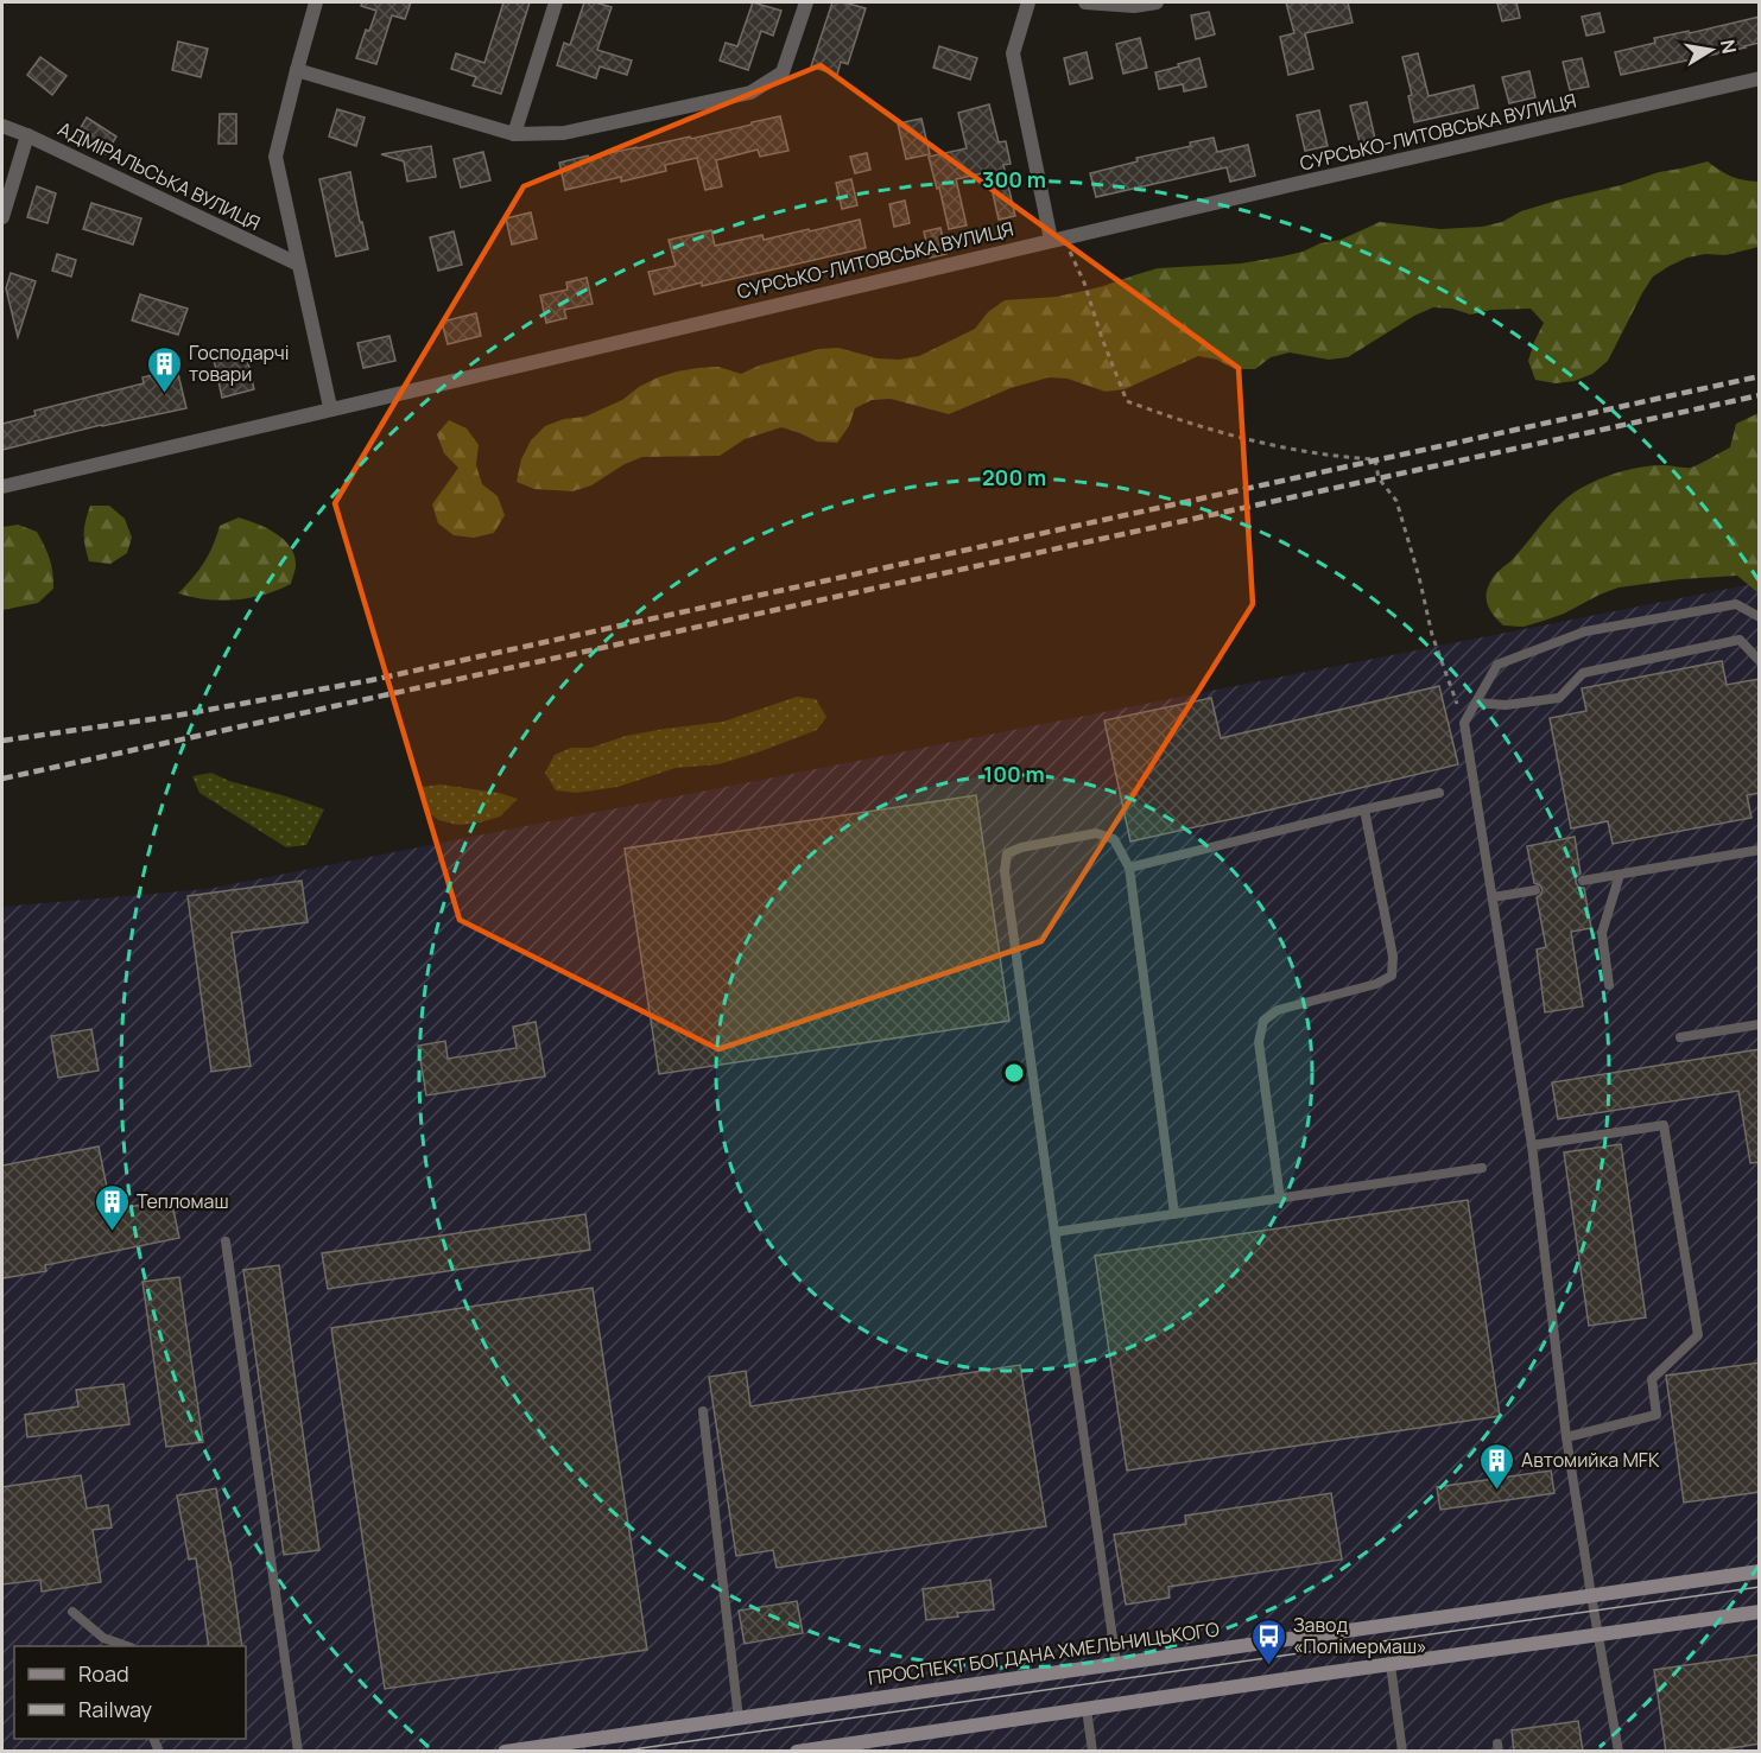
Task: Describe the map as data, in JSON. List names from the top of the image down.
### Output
{
  "streets": {
    "main road": ["ПРОСПЕКТ БОГДАНА ХМЕЛЬНИЦЬКОГО"],
    "street": ["СУРСЬКО-ЛИТОВСЬКА ВУЛИЦЯ", "АДМІРАЛЬСЬКА ВУЛИЦЯ"]
  },
  "places": {
    "building": ["Господарчі товари", "Тепломаш", "Автомийка MFK"],
    "bus stop": ["Завод «Полімермаш»"]
  },
  "legend": ["Road", "Railway"],
  "north": "right",
  "rings": ["300 m", "200 m", "100 m"]
}
